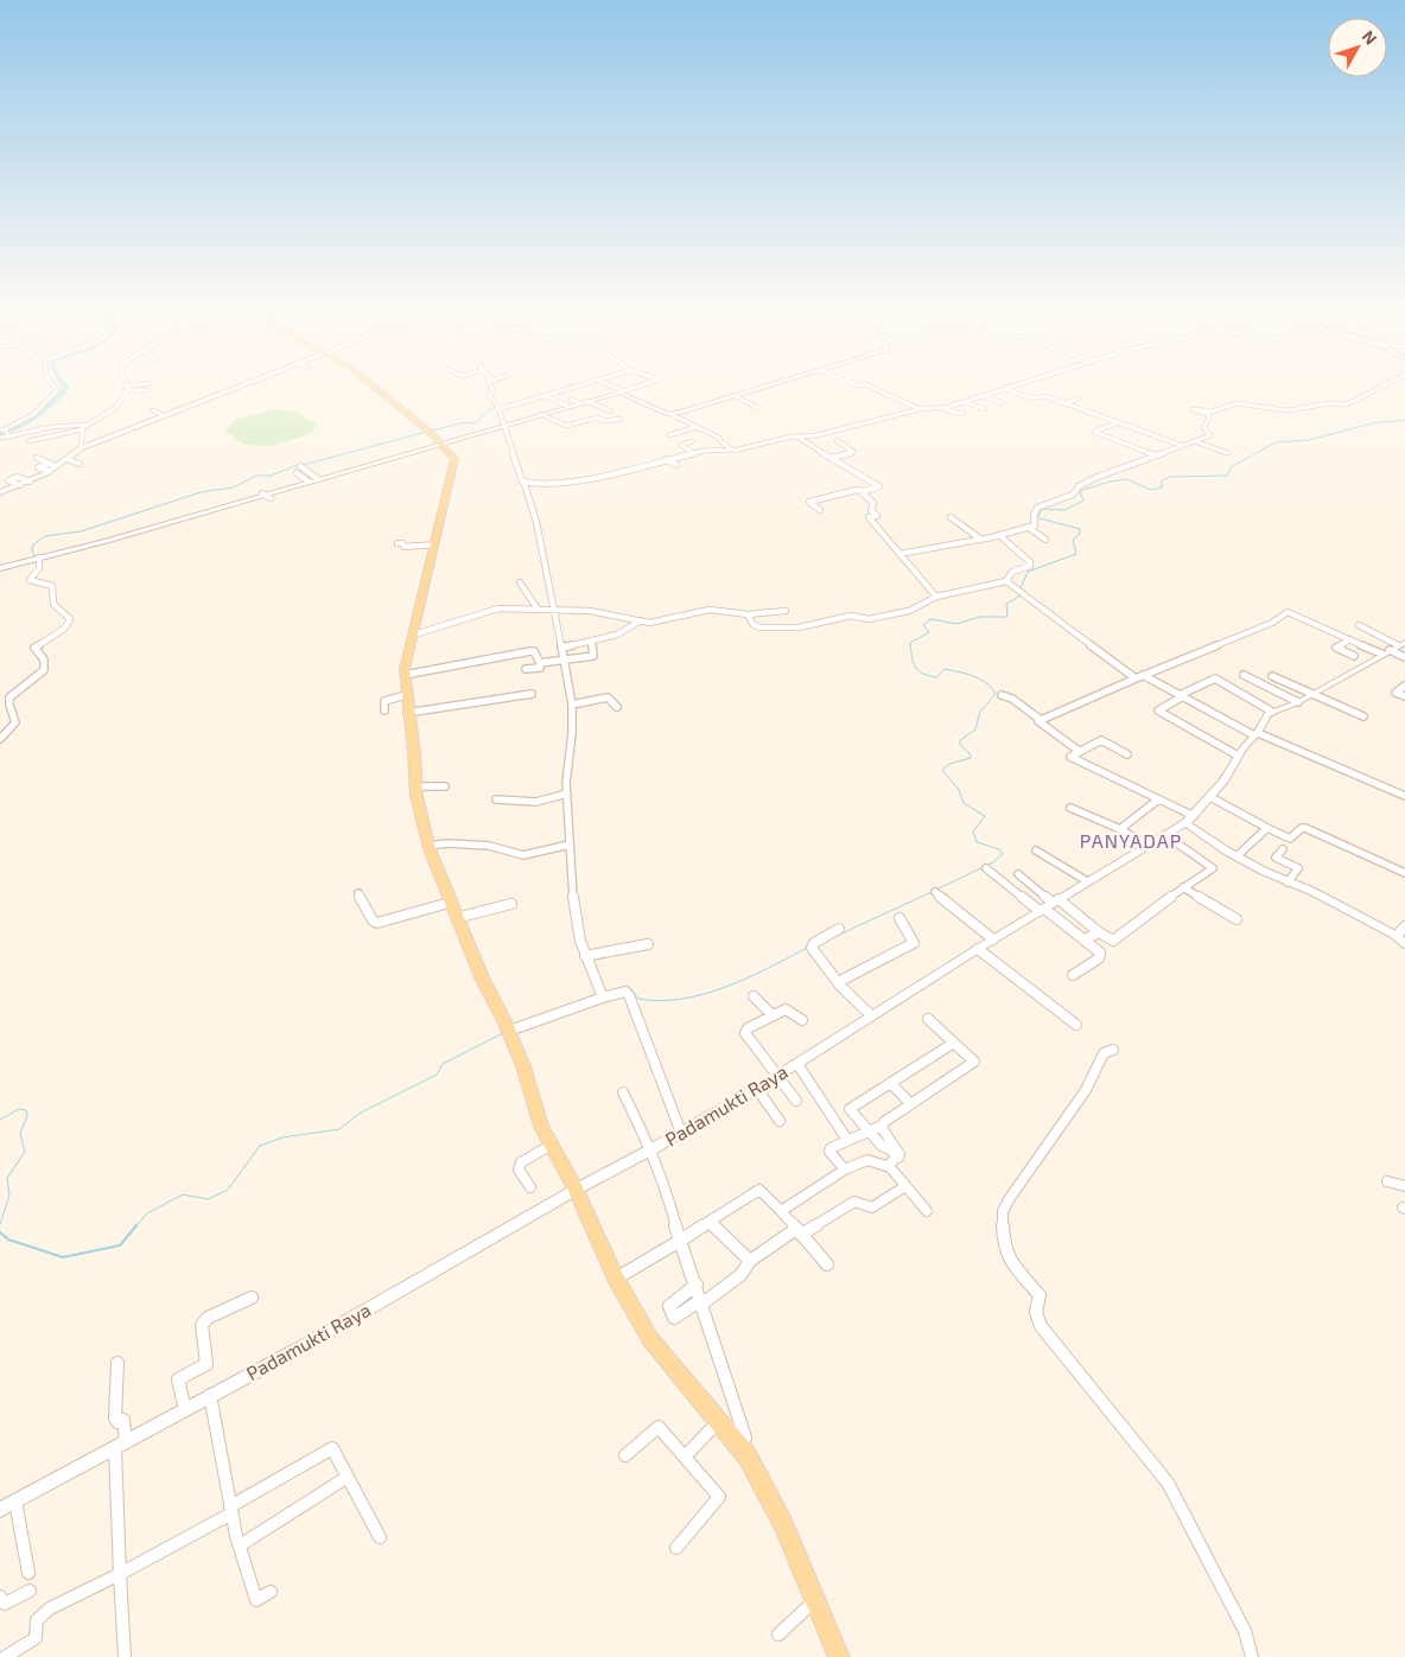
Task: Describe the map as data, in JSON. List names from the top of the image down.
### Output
{
  "streets": {
    "street": ["Padamukti Raya"]
  },
  "districts": ["PANYADAP"],
  "north": "top right"
}
